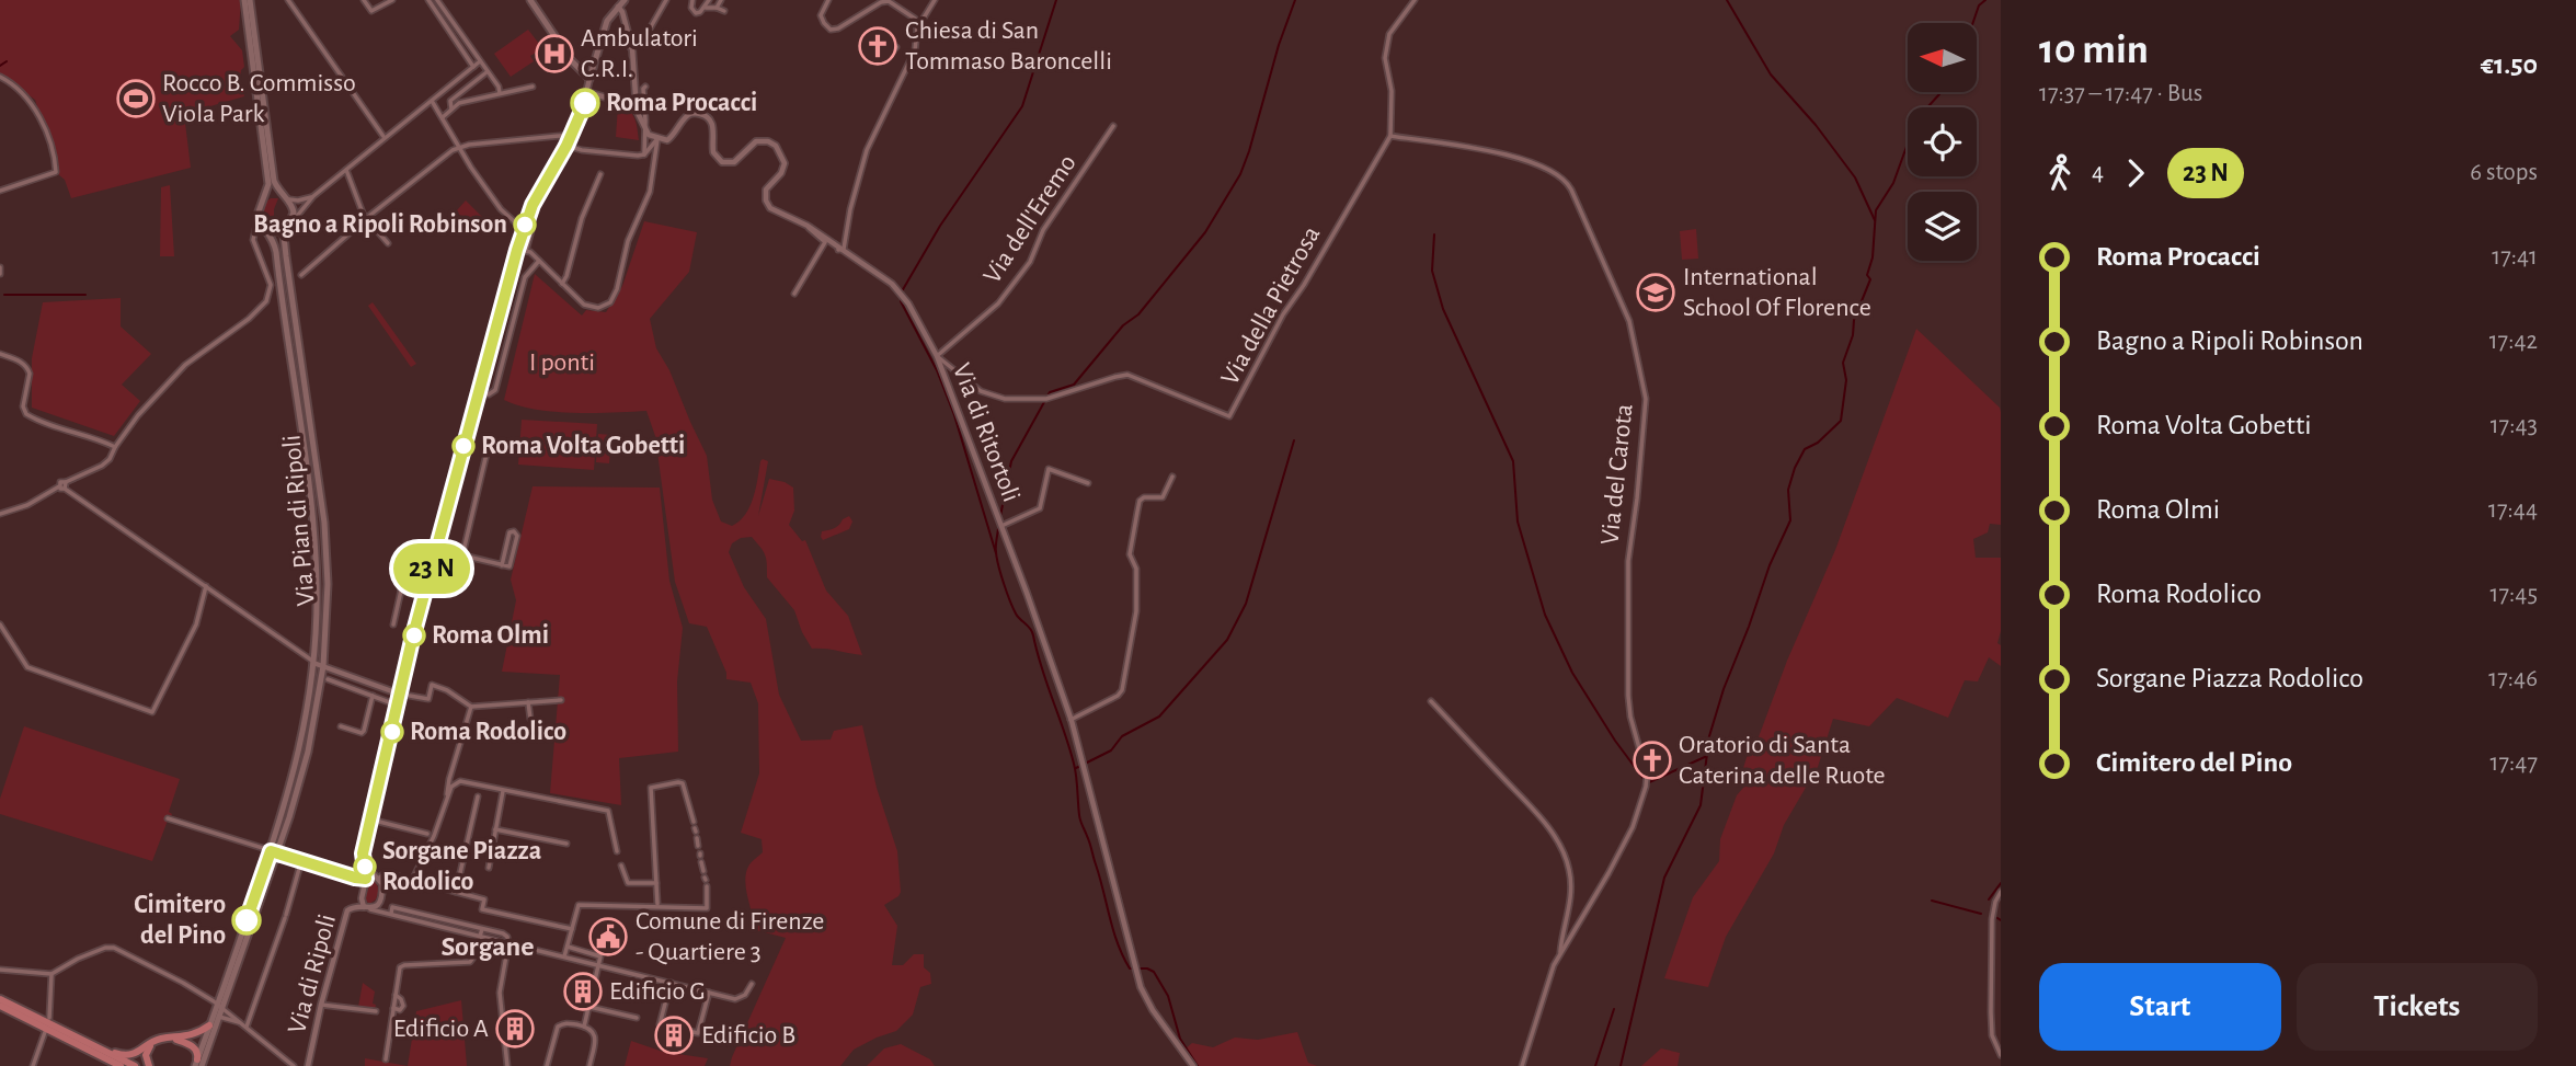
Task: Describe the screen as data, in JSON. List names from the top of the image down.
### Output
{
  "streets": {
    "main road": ["Via Pian di Ripoli"],
    "street": [
      "Via dell'Eremo",
      "Via della Pietrosa",
      "Via di Ritortoli",
      "Via del Carota",
      "Via di Ripoli"
    ]
  },
  "crossings": [
    ["Via dell'Eremo", "Via della Pietrosa"],
    ["Via dell'Eremo", "Via di Ritortoli"],
    ["Via della Pietrosa", "Via di Ritortoli"],
    ["Via della Pietrosa", "Via del Carota"]
  ],
  "districts": ["Sorgane"],
  "parks": ["I ponti"],
  "places": {
    "church": ["Chiesa di San Tommaso Baroncelli", "Oratorio di Santa Caterina delle Ruote"],
    "hospital": ["Ambulatori C.R.I."],
    "sports": ["Rocco B. Commisso Viola Park"],
    "other": [
      "Roma Procacci",
      "Bagno a Ripoli Robinson",
      "Roma Volta Gobetti",
      "Roma Olmi",
      "Roma Rodolico",
      "Sorgane Piazza Rodolico",
      "Cimitero del Pino"
    ],
    "school or university": ["International School Of Florence"],
    "public building": ["Comune di Firenze - Quartiere 3"],
    "building": ["Edificio G", "Edificio A", "Edificio B"]
  },
  "north": "left",
  "page": {
    "on_map": "23 N",
    "heading": ["10 min", "17:37 – 17:47 · Bus", "€1.50"],
    "legs": ["4", "23 N", "6 stops"],
    "list": [
      {
        "name": "Roma Procacci",
        "value": "17:41"
      },
      {
        "name": "Bagno a Ripoli Robinson",
        "value": "17:42"
      },
      {
        "name": "Roma Volta Gobetti",
        "value": "17:43"
      },
      {
        "name": "Roma Olmi",
        "value": "17:44"
      },
      {
        "name": "Roma Rodolico",
        "value": "17:45"
      },
      {
        "name": "Sorgane Piazza Rodolico",
        "value": "17:46"
      },
      {
        "name": "Cimitero del Pino",
        "value": "17:47"
      }
    ],
    "buttons": ["Start", "Tickets"]
  }
}
